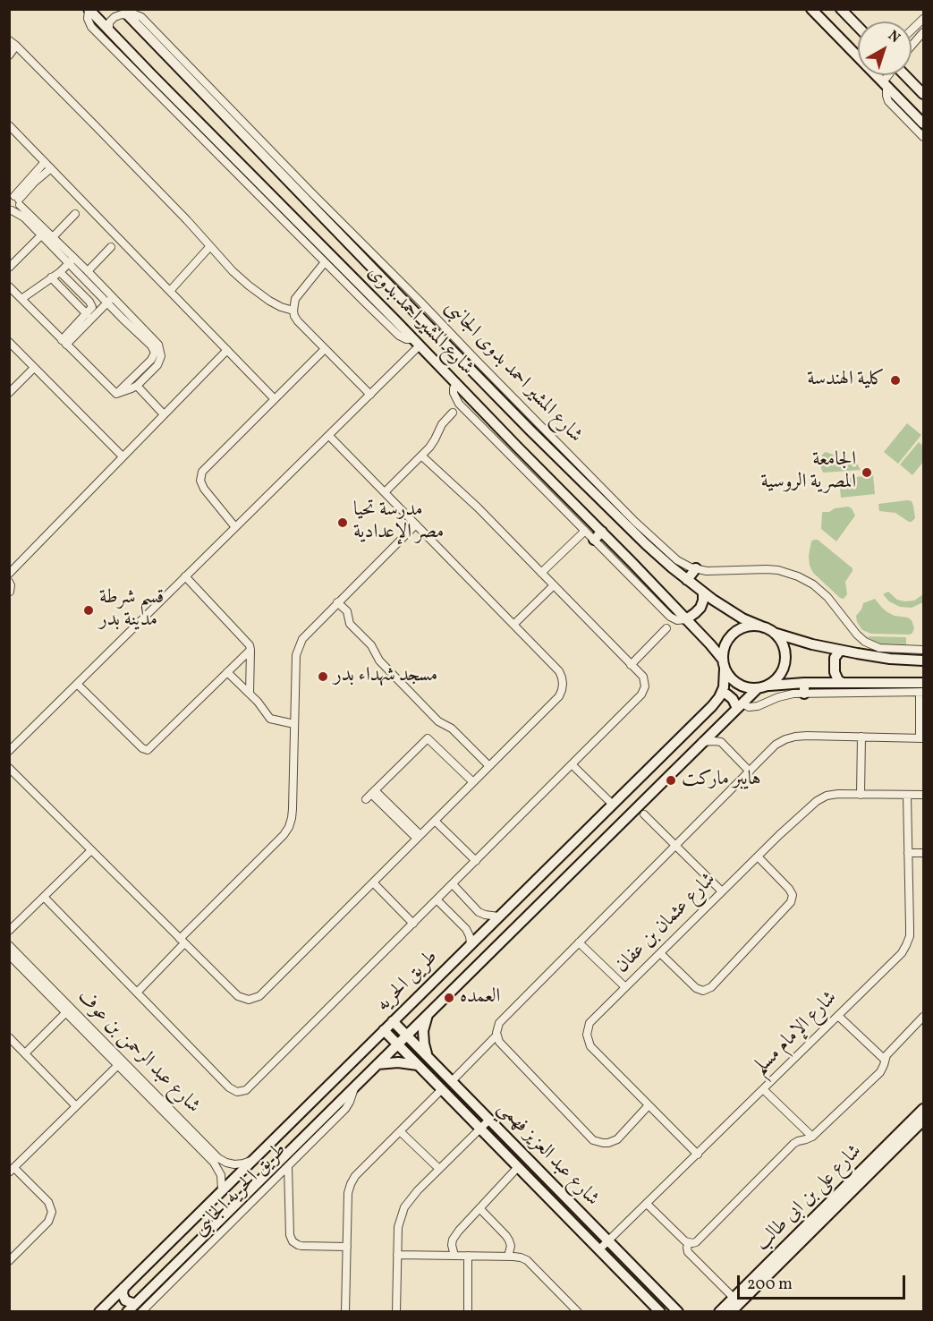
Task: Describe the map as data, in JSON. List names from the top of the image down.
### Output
{
  "streets": {
    "street": [
      "شارع المشير احمد بدوى",
      "شارع عثمان بن عفان",
      "طريق الحريه",
      "شارع الإمام مسلم",
      "شارع عبد الرحمن بن عوف",
      "شارع عبد العزيز فهمي",
      "طريق الحريه الجانبى",
      "شارع على بن ابى طالب"
    ]
  },
  "crossings": [
    ["شارع المشير احمد بدوى", "طريق الحريه"],
    ["شارع عثمان بن عفان", "شارع الإمام مسلم"],
    ["طريق الحريه", "شارع عبد الرحمن بن عوف"],
    ["طريق الحريه", "شارع عبد العزيز فهمي"],
    ["طريق الحريه", "طريق الحريه الجانبى"],
    ["شارع الإمام مسلم", "شارع عبد العزيز فهمي"]
  ],
  "places": [
    "كلية الهندسة",
    "الجامعة المصرية الروسية",
    "مدرسة تحيا مصر الإعدادية",
    "قسم شرطة مدينة بدر",
    "مسجد شهداء بدر",
    "هايبر ماركت",
    "العمده"
  ],
  "scale_bar": "200 m",
  "north": "top right"
}
